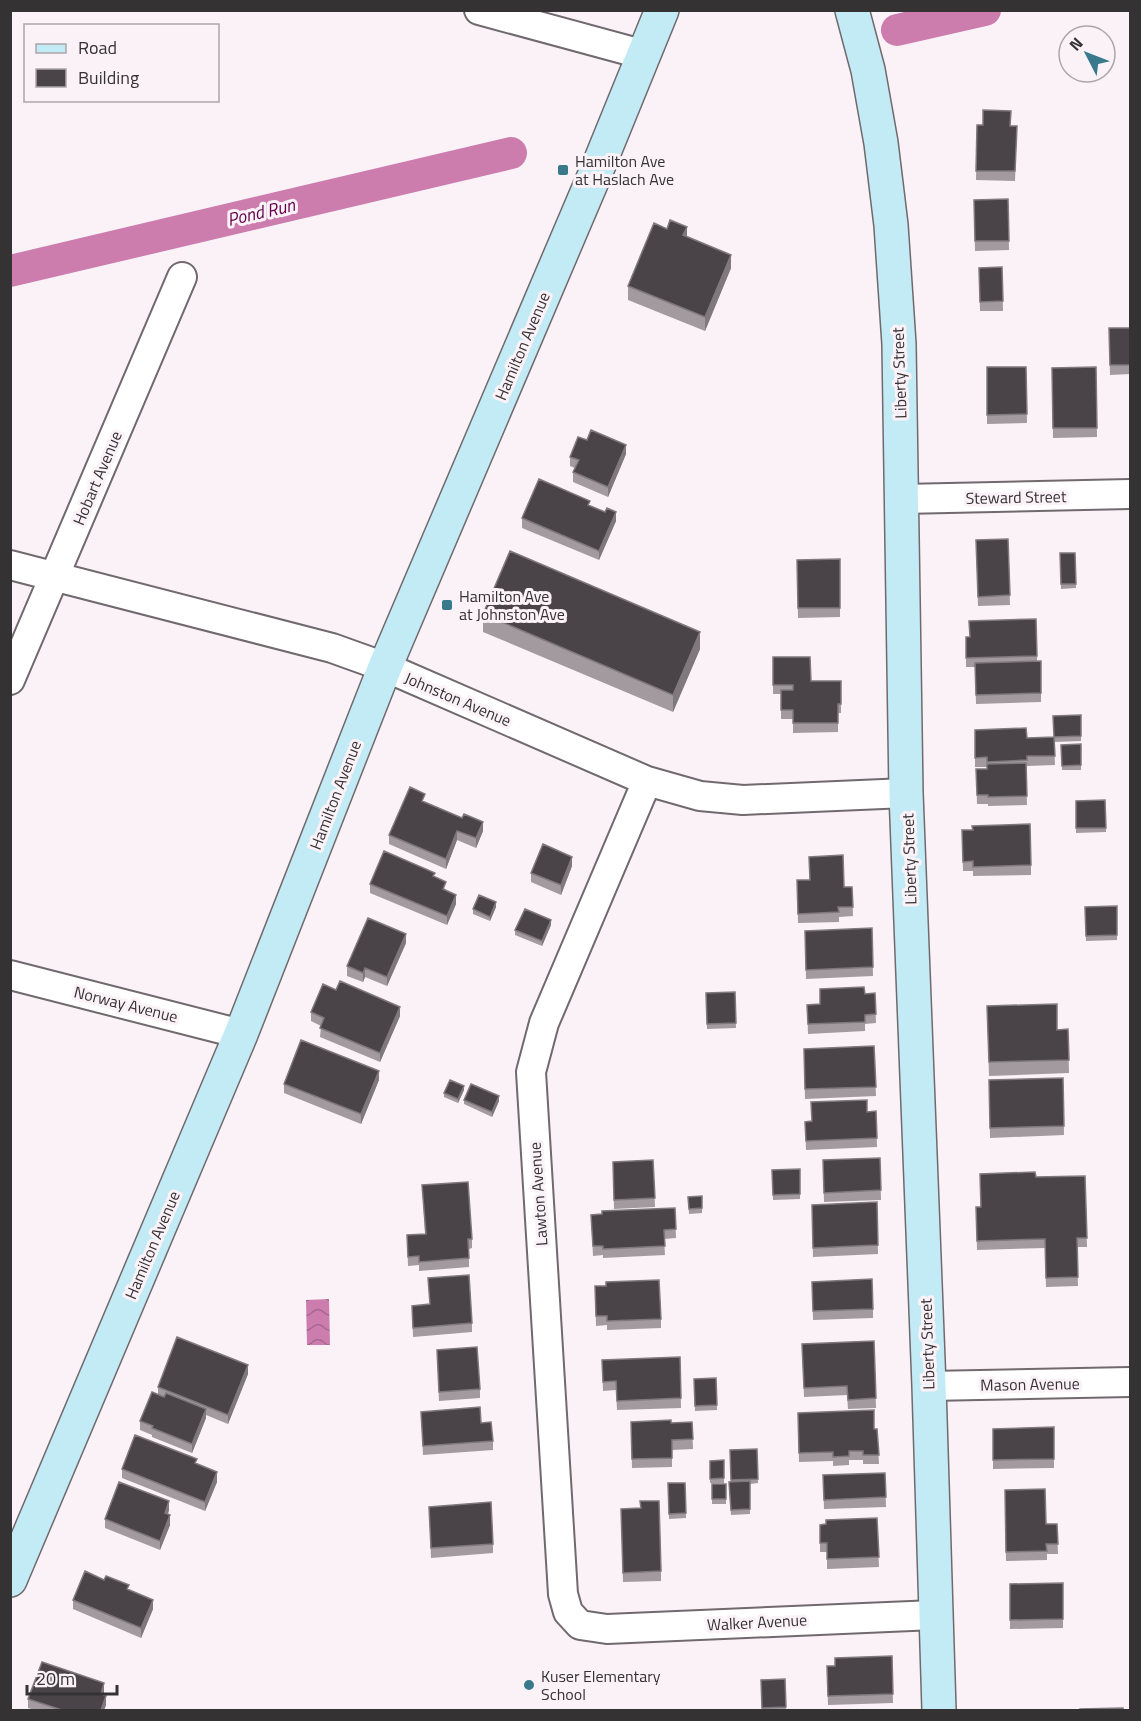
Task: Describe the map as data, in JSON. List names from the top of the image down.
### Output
{
  "streets": {
    "street": [
      "Hamilton Avenue",
      "Liberty Street",
      "Hobart Avenue",
      "Steward Street",
      "Johnston Avenue",
      "Norway Avenue",
      "Lawton Avenue",
      "Mason Avenue",
      "Walker Avenue"
    ]
  },
  "crossings": [
    ["Hamilton Avenue", "Johnston Avenue"],
    ["Hamilton Avenue", "Norway Avenue"],
    ["Liberty Street", "Steward Street"],
    ["Liberty Street", "Johnston Avenue"],
    ["Liberty Street", "Mason Avenue"],
    ["Liberty Street", "Walker Avenue"],
    ["Hobart Avenue", "Johnston Avenue"],
    ["Johnston Avenue", "Lawton Avenue"],
    ["Lawton Avenue", "Walker Avenue"]
  ],
  "water": ["Pond Run"],
  "places": {
    "transit": ["Hamilton Ave at Haslach Ave", "Hamilton Ave at Johnston Ave"],
    "other": ["Kuser Elementary School"]
  },
  "legend": ["Road", "Building"],
  "scale_bar": "20 m",
  "north": "top left"
}
